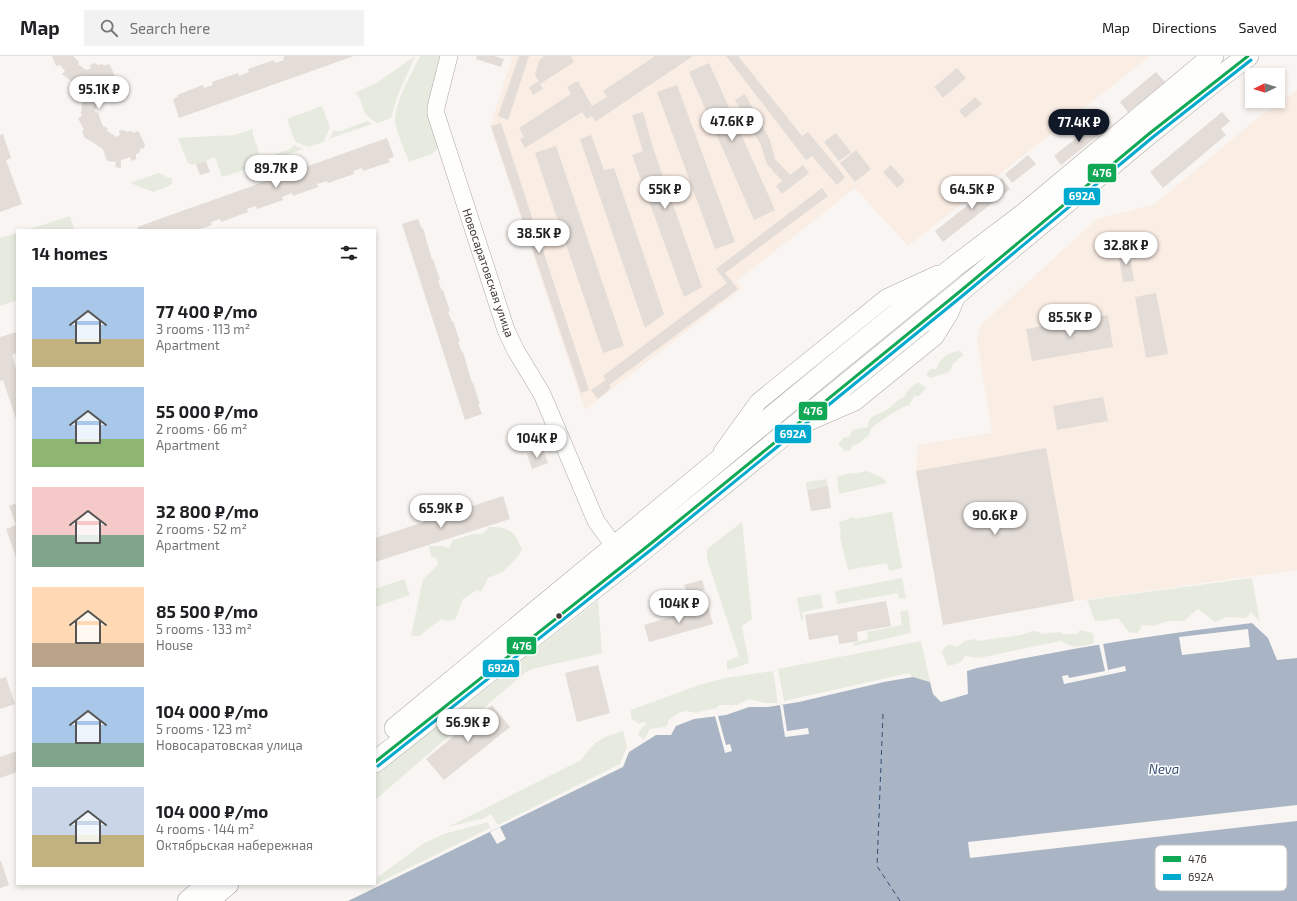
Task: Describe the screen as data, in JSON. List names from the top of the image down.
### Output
{
  "streets": {
    "street": ["Новосаратовская улица"]
  },
  "water": ["Neva"],
  "lines": ["transit line 476", "transit line 692А"],
  "legend": ["476", "692А"],
  "north": "left",
  "page": {
    "header": "Map",
    "search": "Search here",
    "nav": ["Map", "Directions", "Saved"],
    "price": [
      "95.1K ₽",
      "47.6K ₽",
      "77.4K ₽",
      "89.7K ₽",
      "55K ₽",
      "64.5K ₽",
      "38.5K ₽",
      "32.8K ₽",
      "85.5K ₽",
      "104K ₽",
      "65.9K ₽",
      "90.6K ₽",
      "104K ₽",
      "56.9K ₽"
    ],
    "heading": "14 homes",
    "list": [
      {
        "name": "77 400 ₽/mo",
        "note": "3 rooms · 113 m² · Apartment"
      },
      {
        "name": "55 000 ₽/mo",
        "note": "2 rooms · 66 m² · Apartment"
      },
      {
        "name": "32 800 ₽/mo",
        "note": "2 rooms · 52 m² · Apartment"
      },
      {
        "name": "85 500 ₽/mo",
        "note": "5 rooms · 133 m² · House"
      },
      {
        "name": "104 000 ₽/mo",
        "note": "5 rooms · 123 m² · Новосаратовская улица"
      },
      {
        "name": "104 000 ₽/mo",
        "note": "4 rooms · 144 m² · Октябрьская набережная"
      }
    ]
  }
}
